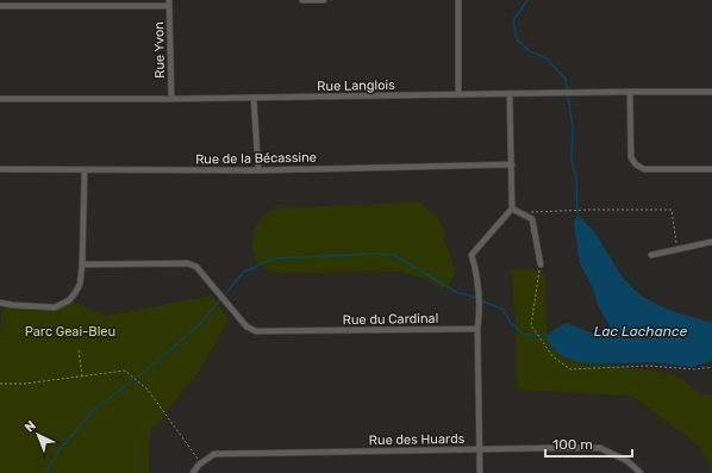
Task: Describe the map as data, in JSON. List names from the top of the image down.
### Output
{
  "streets": {
    "street": [
      "Rue Yvon",
      "Rue Langlois",
      "Rue de la Bécassine",
      "Rue du Cardinal",
      "Rue des Huards"
    ]
  },
  "crossings": [
    ["Rue Yvon", "Rue Langlois"]
  ],
  "water": ["Lac Lachance"],
  "parks": ["Parc Geai-Bleu"],
  "scale_bar": "100 m",
  "north": "top left"
}
